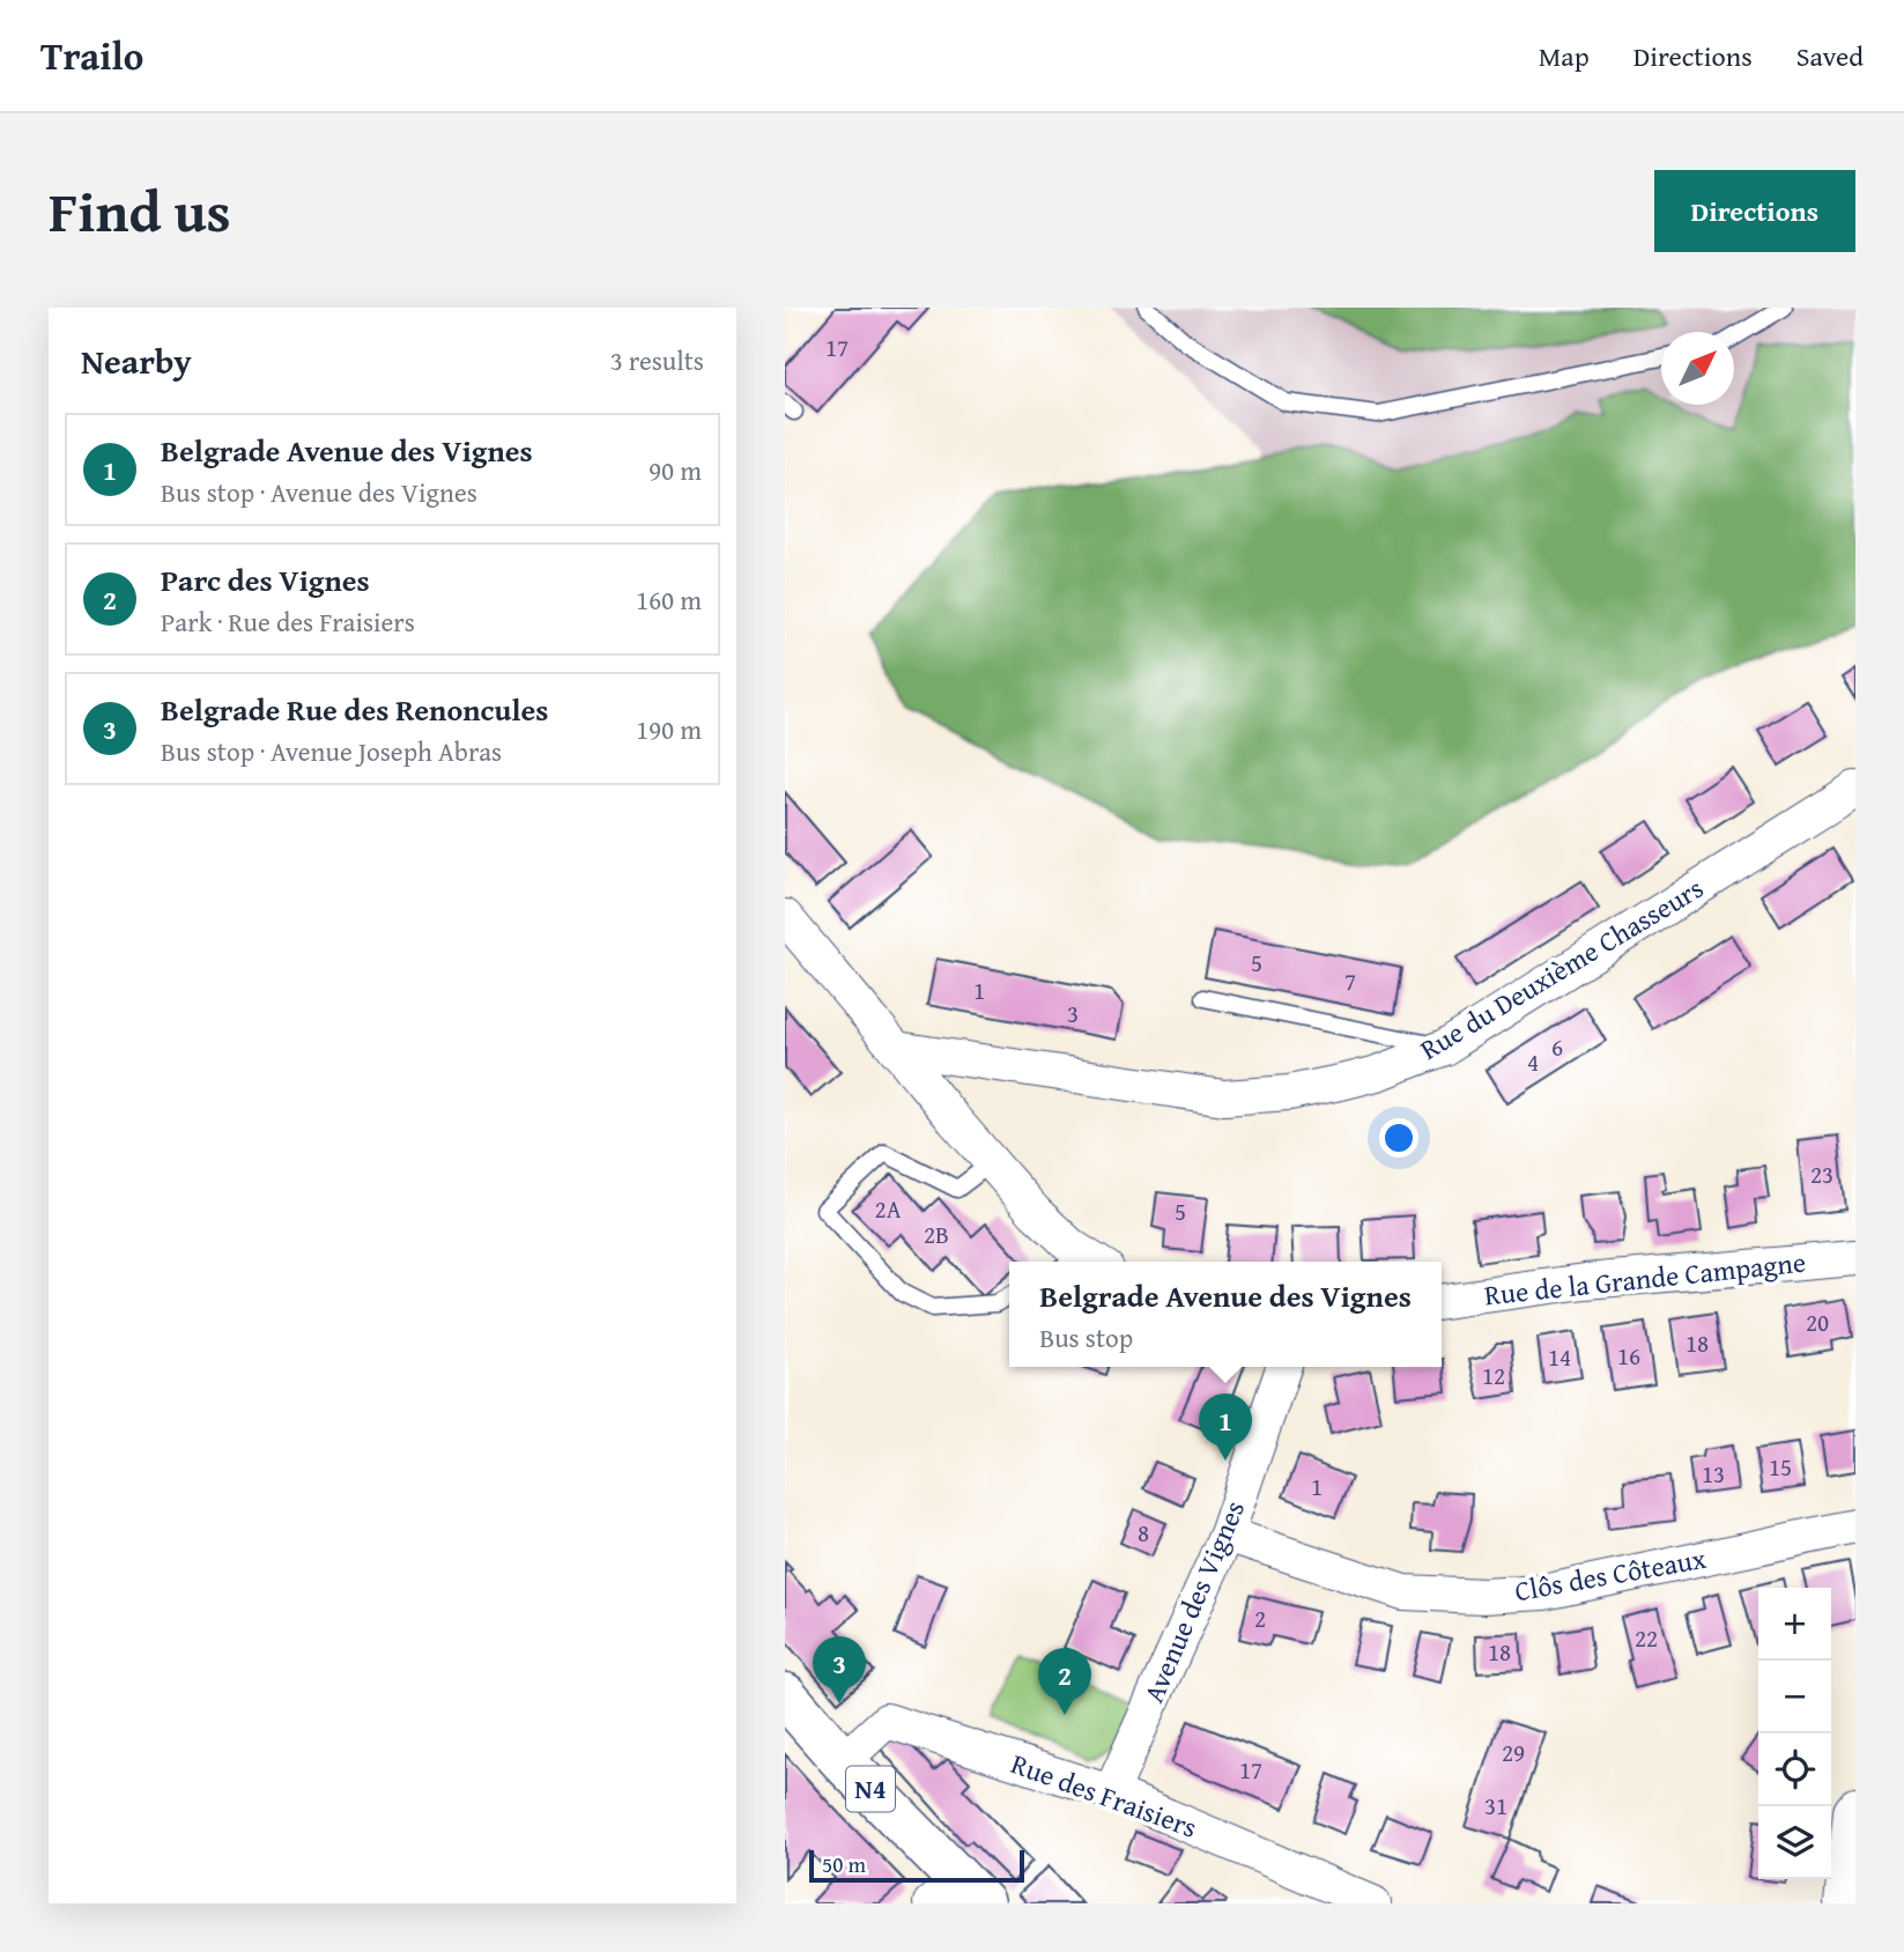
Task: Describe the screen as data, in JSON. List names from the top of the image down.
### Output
{
  "streets": {
    "main road": ["N4"],
    "street": [
      "Rue du Deuxième Chasseurs",
      "Rue de la Grande Campagne",
      "Clôs des Côteaux",
      "Avenue des Vignes",
      "Rue des Fraisiers"
    ]
  },
  "crossings": [
    ["Clôs des Côteaux", "Avenue des Vignes"],
    ["Avenue des Vignes", "Rue des Fraisiers"],
    ["N4", "Rue des Fraisiers"]
  ],
  "house_numbers": [
    "17",
    "5",
    "7",
    "1",
    "3",
    "6",
    "4",
    "23",
    "2A",
    "5",
    "2B",
    "20",
    "18",
    "16",
    "14",
    "12",
    "15",
    "13",
    "1",
    "8",
    "2",
    "22",
    "18",
    "29",
    "17",
    "31"
  ],
  "scale_bar": "50 m",
  "north": "top right",
  "page": {
    "header": "Trailo",
    "nav": ["Map", "Directions", "Saved"],
    "title": "Find us",
    "buttons": "Directions",
    "heading": ["Nearby", "3 results"],
    "list": [
      {
        "mark": "1",
        "name": "Belgrade Avenue des Vignes",
        "note": "Bus stop · Avenue des Vignes",
        "value": "90 m"
      },
      {
        "mark": "2",
        "name": "Parc des Vignes",
        "note": "Park · Rue des Fraisiers",
        "value": "160 m"
      },
      {
        "mark": "3",
        "name": "Belgrade Rue des Renoncules",
        "note": "Bus stop · Avenue Joseph Abras",
        "value": "190 m"
      }
    ],
    "popup": ["Belgrade Avenue des Vignes", "Bus stop"],
    "pins": ["1", "3", "2"],
    "map_buttons": ["+", "−"],
    "scale": "50 m"
  }
}
